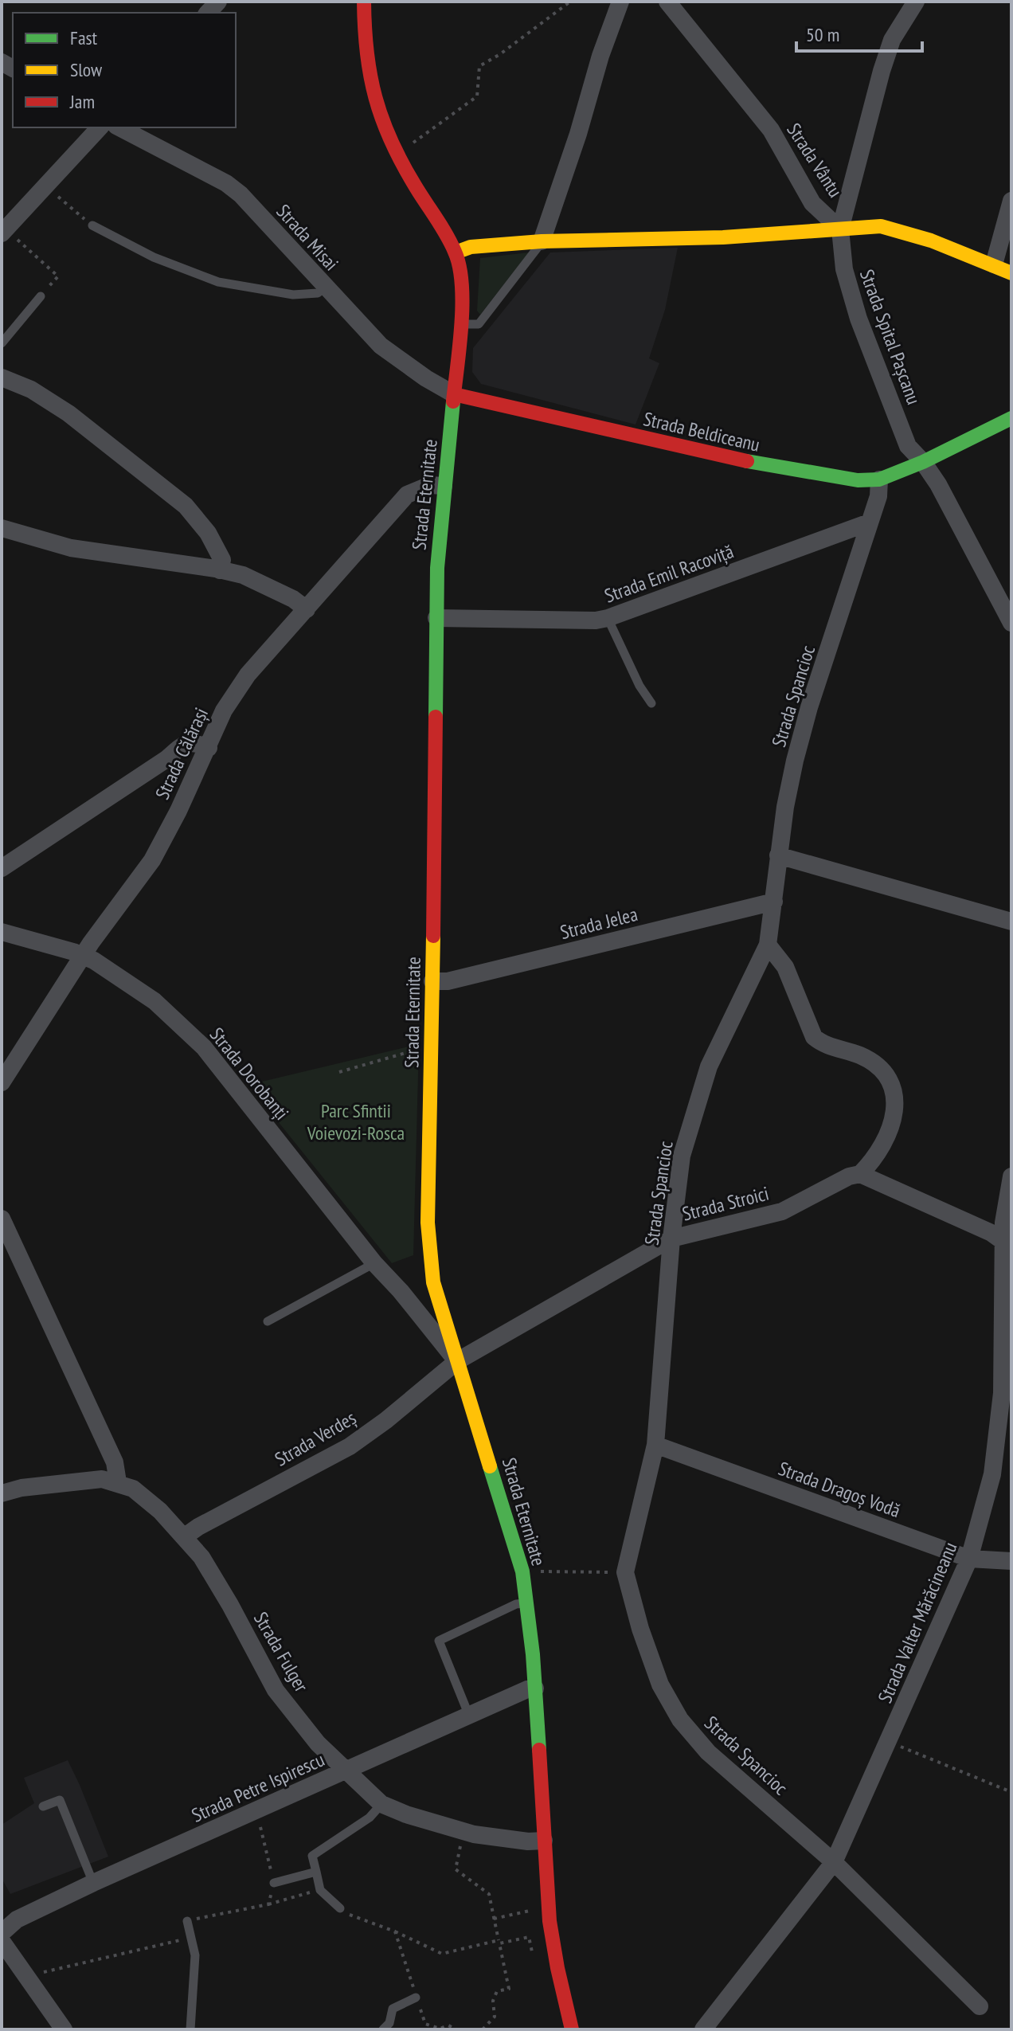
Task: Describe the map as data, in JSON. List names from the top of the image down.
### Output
{
  "streets": {
    "street": [
      "Strada Vântu",
      "Strada Misai",
      "Strada Spital Pașcanu",
      "Strada Beldiceanu",
      "Strada Eternitate",
      "Strada Emil Racoviță",
      "Strada Spancioc",
      "Strada Călărași",
      "Strada Jelea",
      "Strada Dorobanți",
      "Strada Stroici",
      "Strada Verdeș",
      "Strada Dragoș Vodă",
      "Strada Valter Mărăcineanu",
      "Strada Fulger",
      "Strada Petre Ispirescu"
    ]
  },
  "crossings": [
    ["Strada Vântu", "Strada Spital Pașcanu"],
    ["Strada Misai", "Strada Beldiceanu"],
    ["Strada Misai", "Strada Eternitate"],
    ["Strada Spital Pașcanu", "Strada Beldiceanu"],
    ["Strada Beldiceanu", "Strada Eternitate"],
    ["Strada Beldiceanu", "Strada Spancioc"],
    ["Strada Eternitate", "Strada Emil Racoviță"],
    ["Strada Eternitate", "Strada Călărași"],
    ["Strada Eternitate", "Strada Jelea"],
    ["Strada Eternitate", "Strada Dorobanți"],
    ["Strada Eternitate", "Strada Stroici"],
    ["Strada Eternitate", "Strada Verdeș"],
    ["Strada Eternitate", "Strada Fulger"],
    ["Strada Eternitate", "Strada Petre Ispirescu"],
    ["Strada Emil Racoviță", "Strada Spancioc"],
    ["Strada Spancioc", "Strada Jelea"],
    ["Strada Spancioc", "Strada Stroici"],
    ["Strada Spancioc", "Strada Dragoș Vodă"],
    ["Strada Spancioc", "Strada Valter Mărăcineanu"],
    ["Strada Călărași", "Strada Dorobanți"],
    ["Strada Dorobanți", "Strada Stroici"],
    ["Strada Dorobanți", "Strada Verdeș"],
    ["Strada Stroici", "Strada Verdeș"],
    ["Strada Verdeș", "Strada Fulger"],
    ["Strada Dragoș Vodă", "Strada Valter Mărăcineanu"],
    ["Strada Fulger", "Strada Petre Ispirescu"]
  ],
  "parks": ["Parc Sfintii Voievozi-Rosca"],
  "legend": ["Fast", "Slow", "Jam"],
  "scale_bar": "50 m"
}
